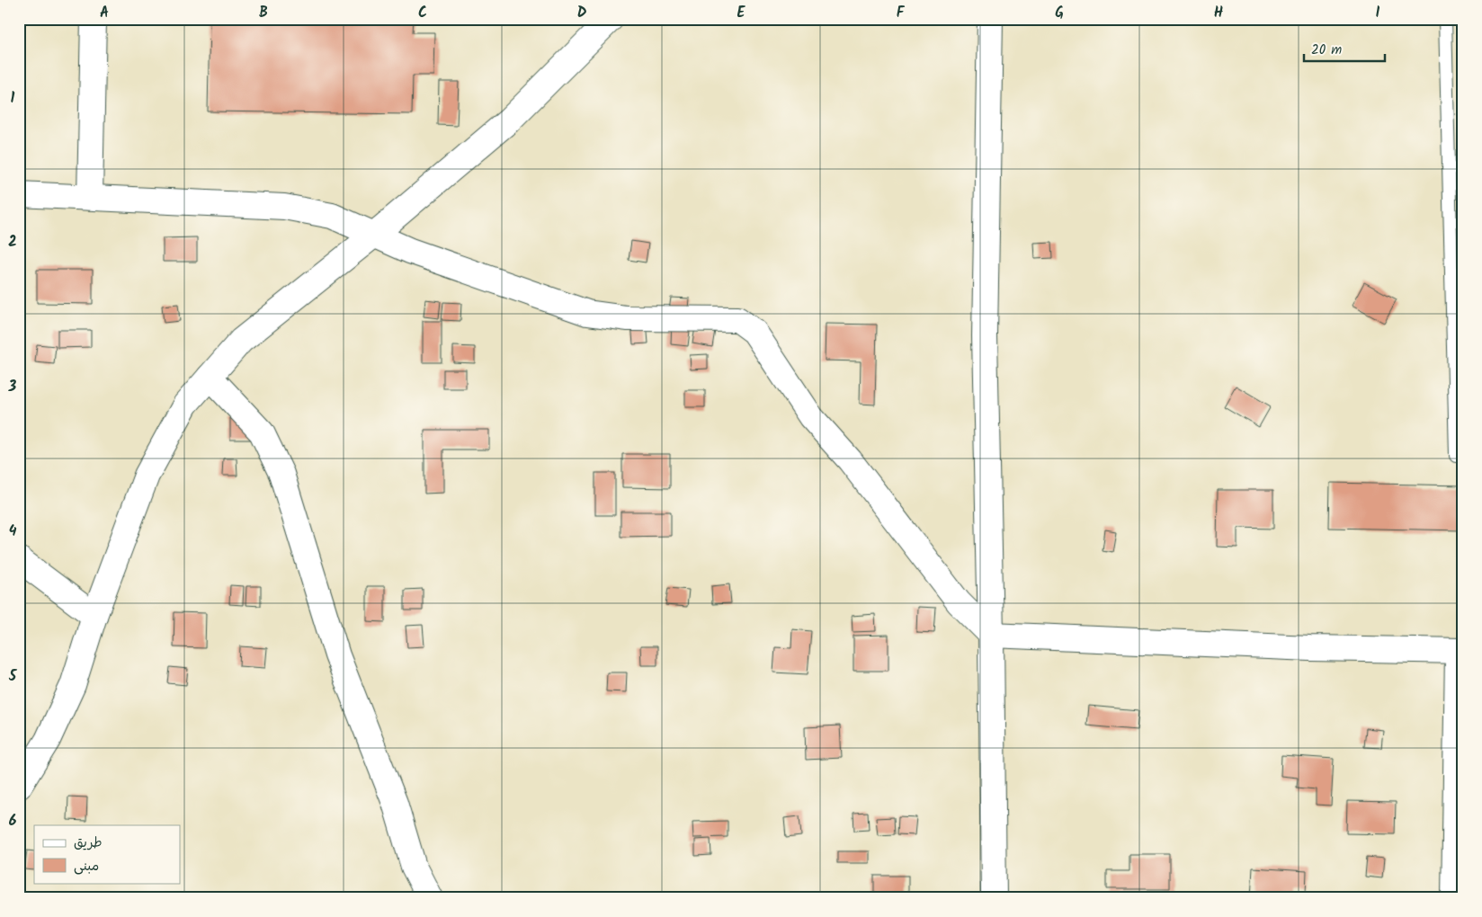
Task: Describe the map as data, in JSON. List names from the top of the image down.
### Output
{
  "legend": ["طريق", "مبنى"],
  "scale_bar": "20 m",
  "grid": {
    "columns": [
      "A",
      "B",
      "C",
      "D",
      "E",
      "F",
      "G",
      "H",
      "I"
    ],
    "rows": [
      "1",
      "2",
      "3",
      "4",
      "5",
      "6"
    ]
  }
}
